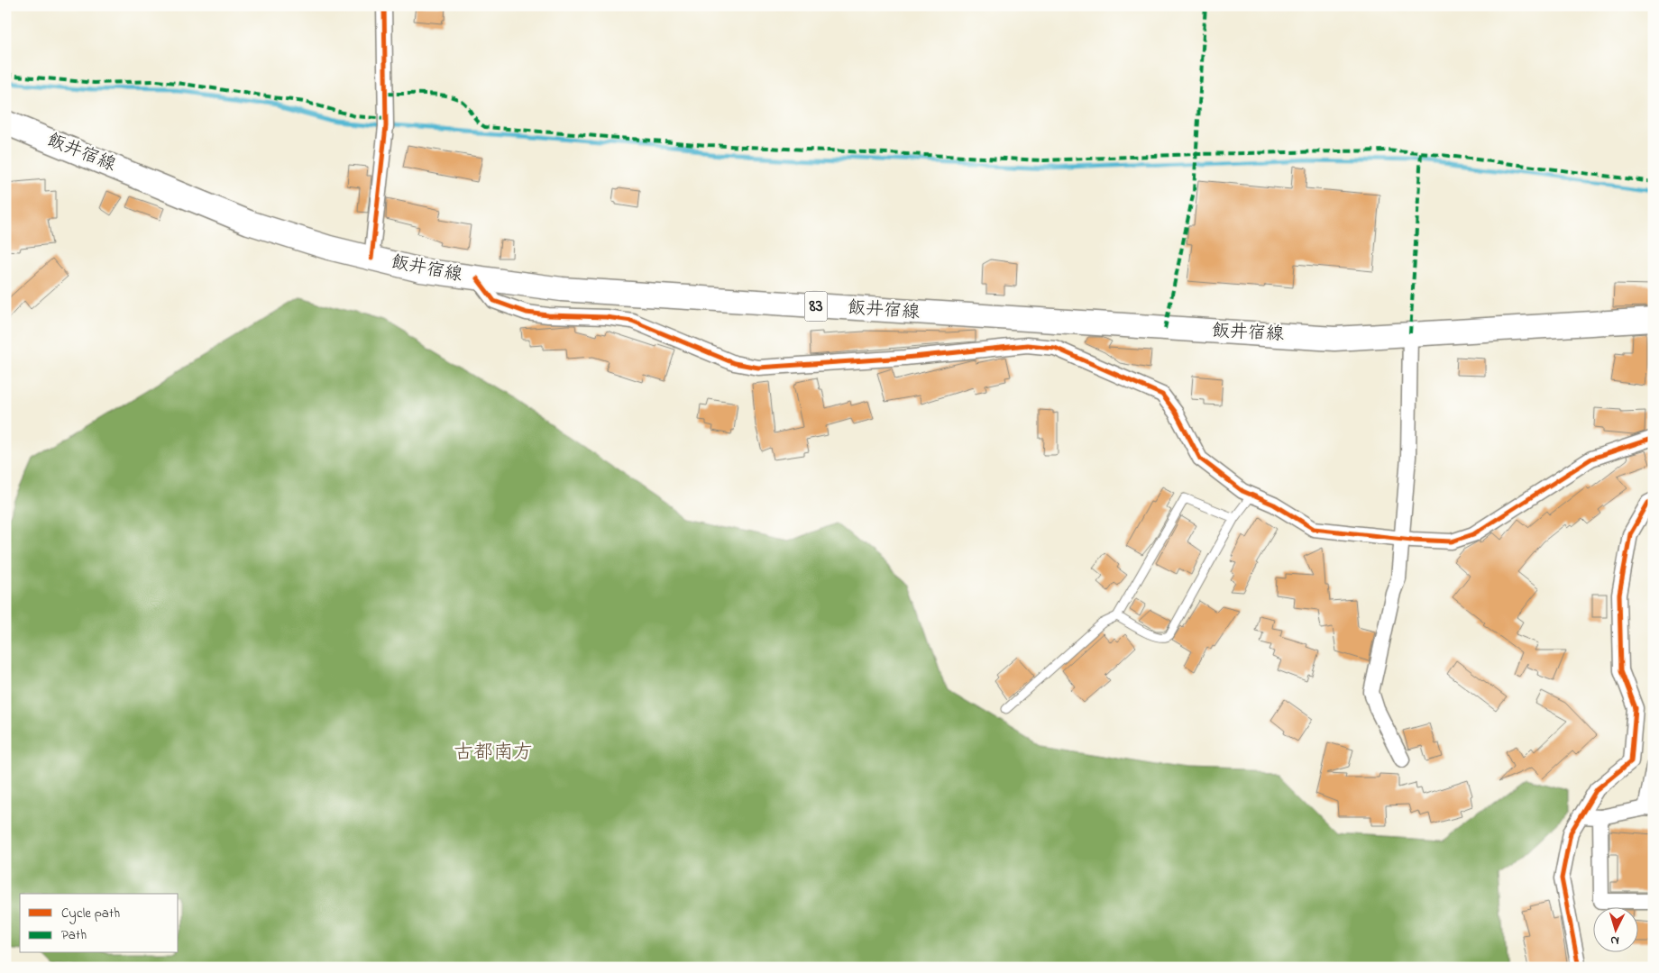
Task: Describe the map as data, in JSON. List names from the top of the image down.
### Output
{
  "streets": {
    "main road": ["飯井宿線", "83"]
  },
  "districts": ["古都南方"],
  "legend": ["Cycle path", "Path"],
  "north": "bottom"
}
